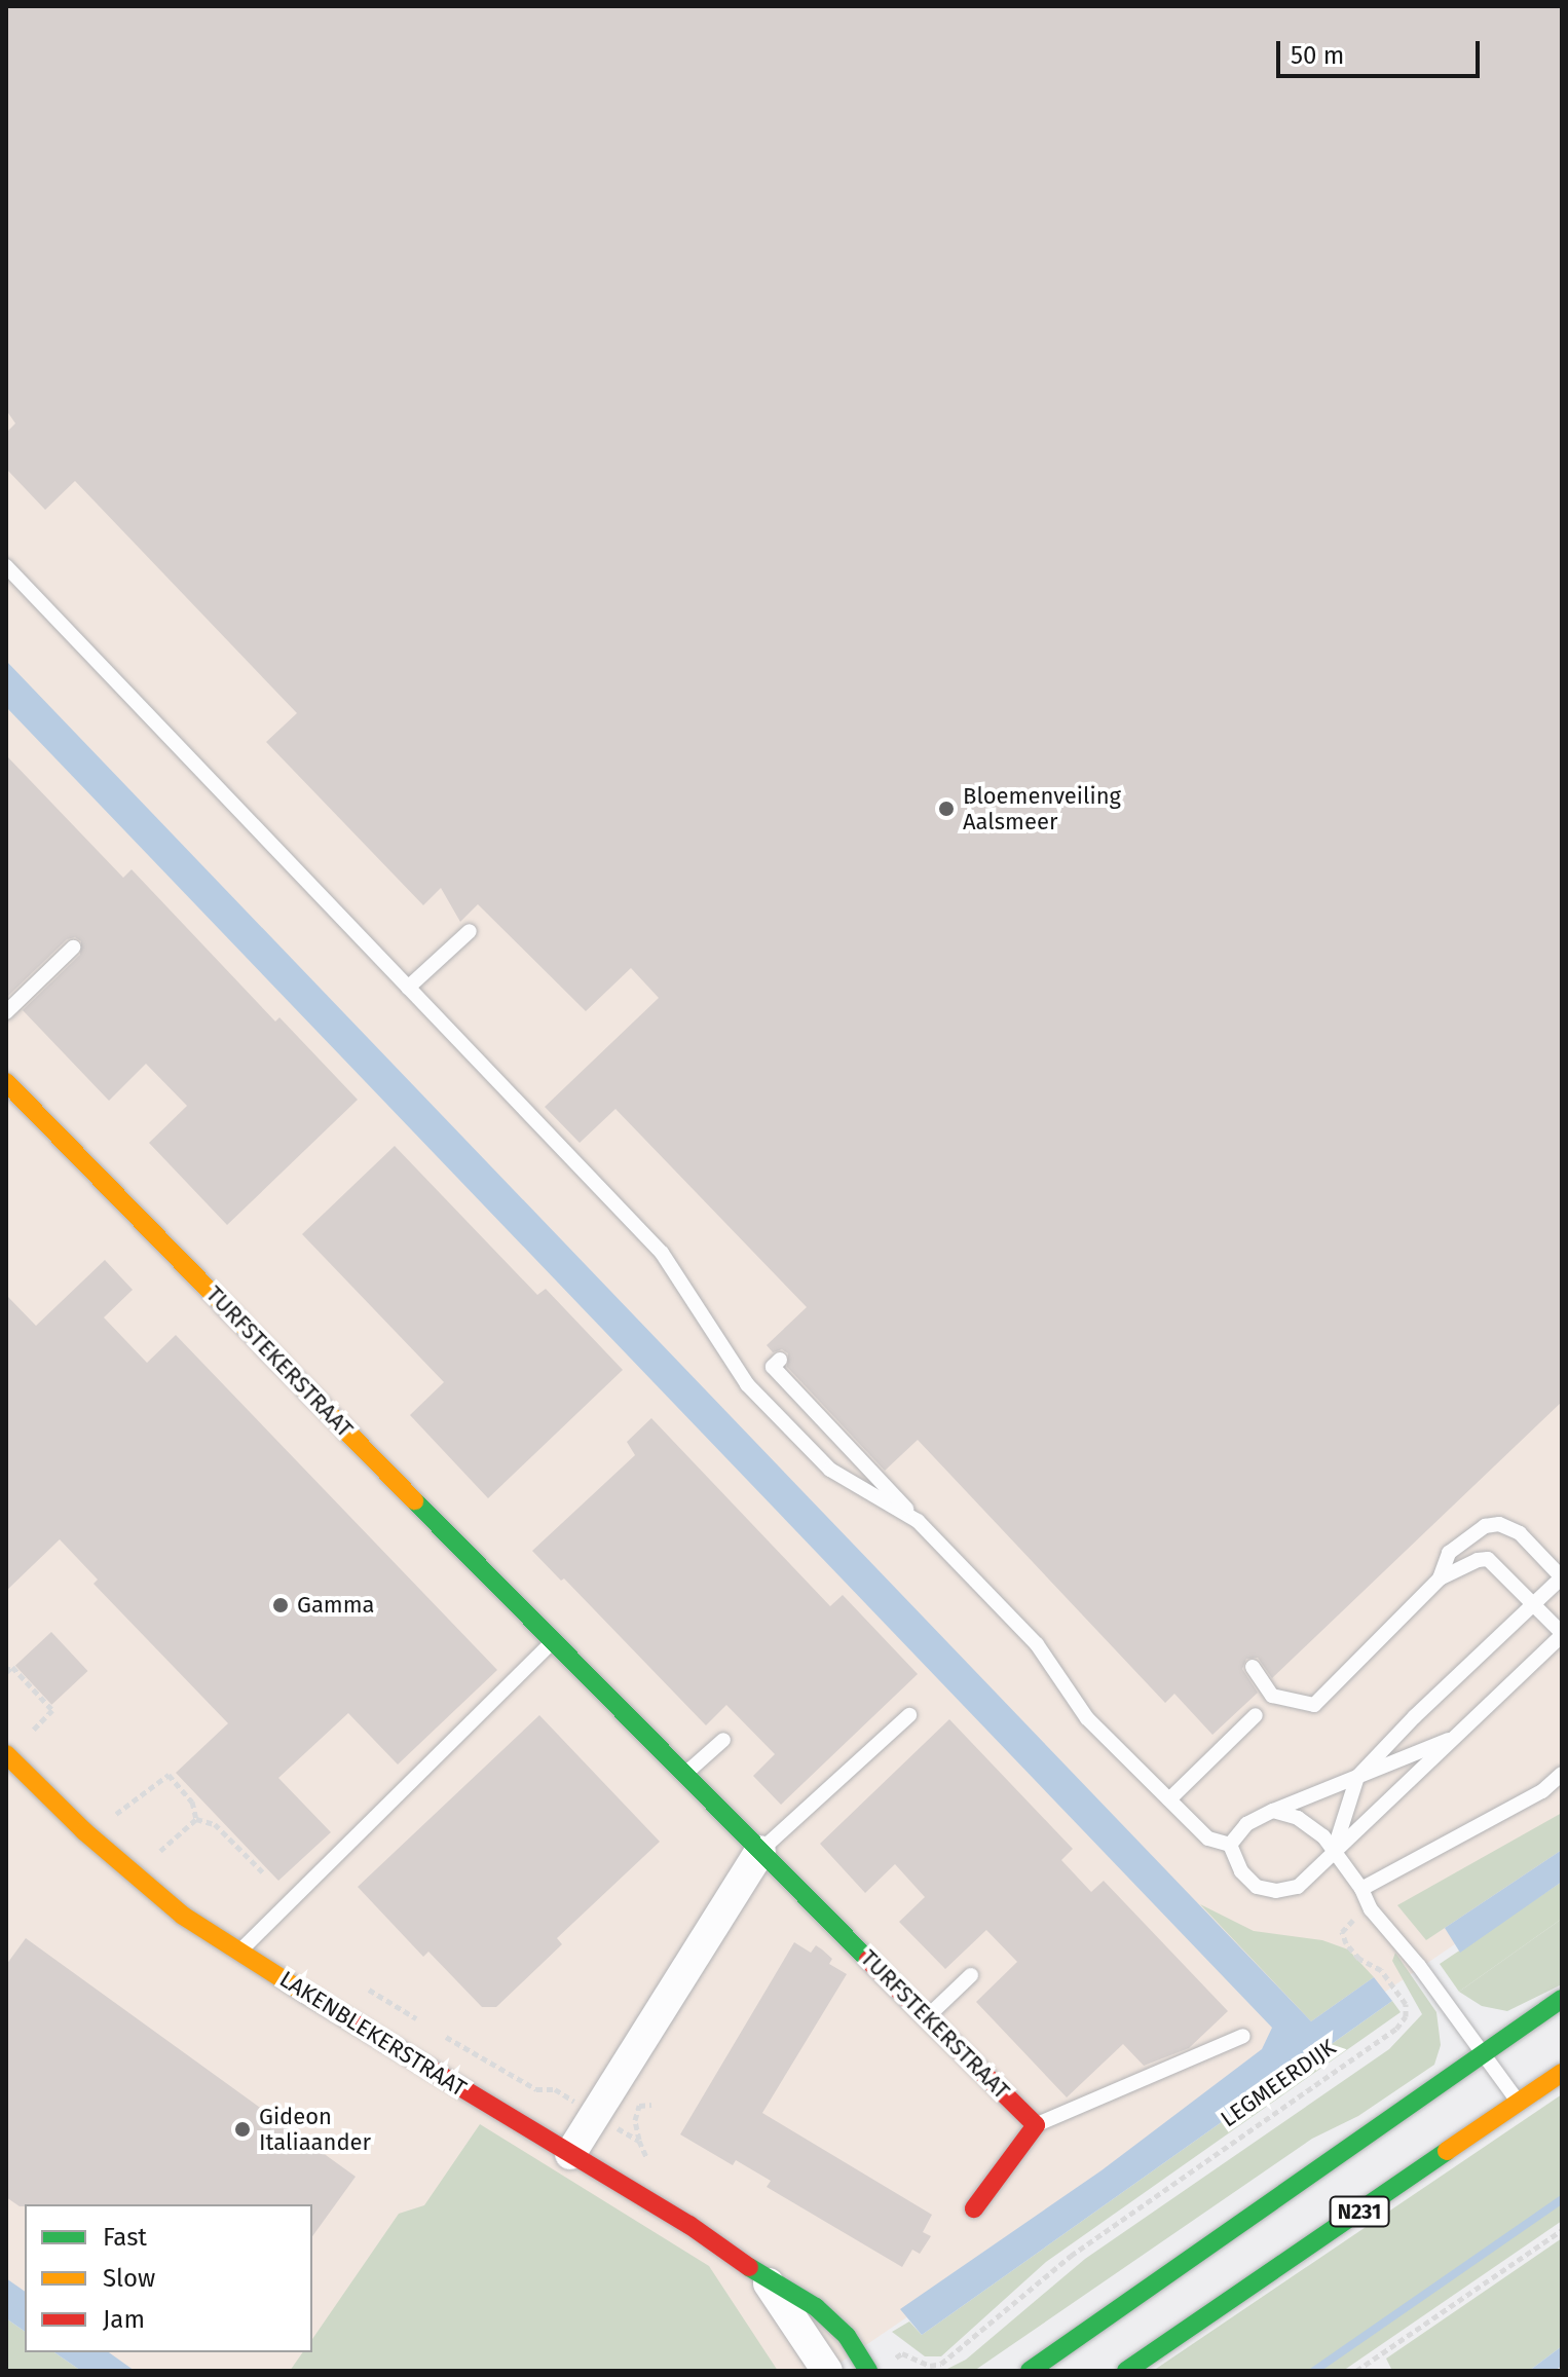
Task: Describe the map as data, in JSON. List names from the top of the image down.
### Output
{
  "streets": {
    "street": ["TURFSTEKERSTRAAT", "LAKENBLEKERSTRAAT", "N231"],
    "path": ["LEGMEERDIJK"]
  },
  "places": ["Bloemenveiling Aalsmeer", "Gamma", "Gideon Italiaander"],
  "legend": ["Fast", "Slow", "Jam"],
  "scale_bar": "50 m"
}
